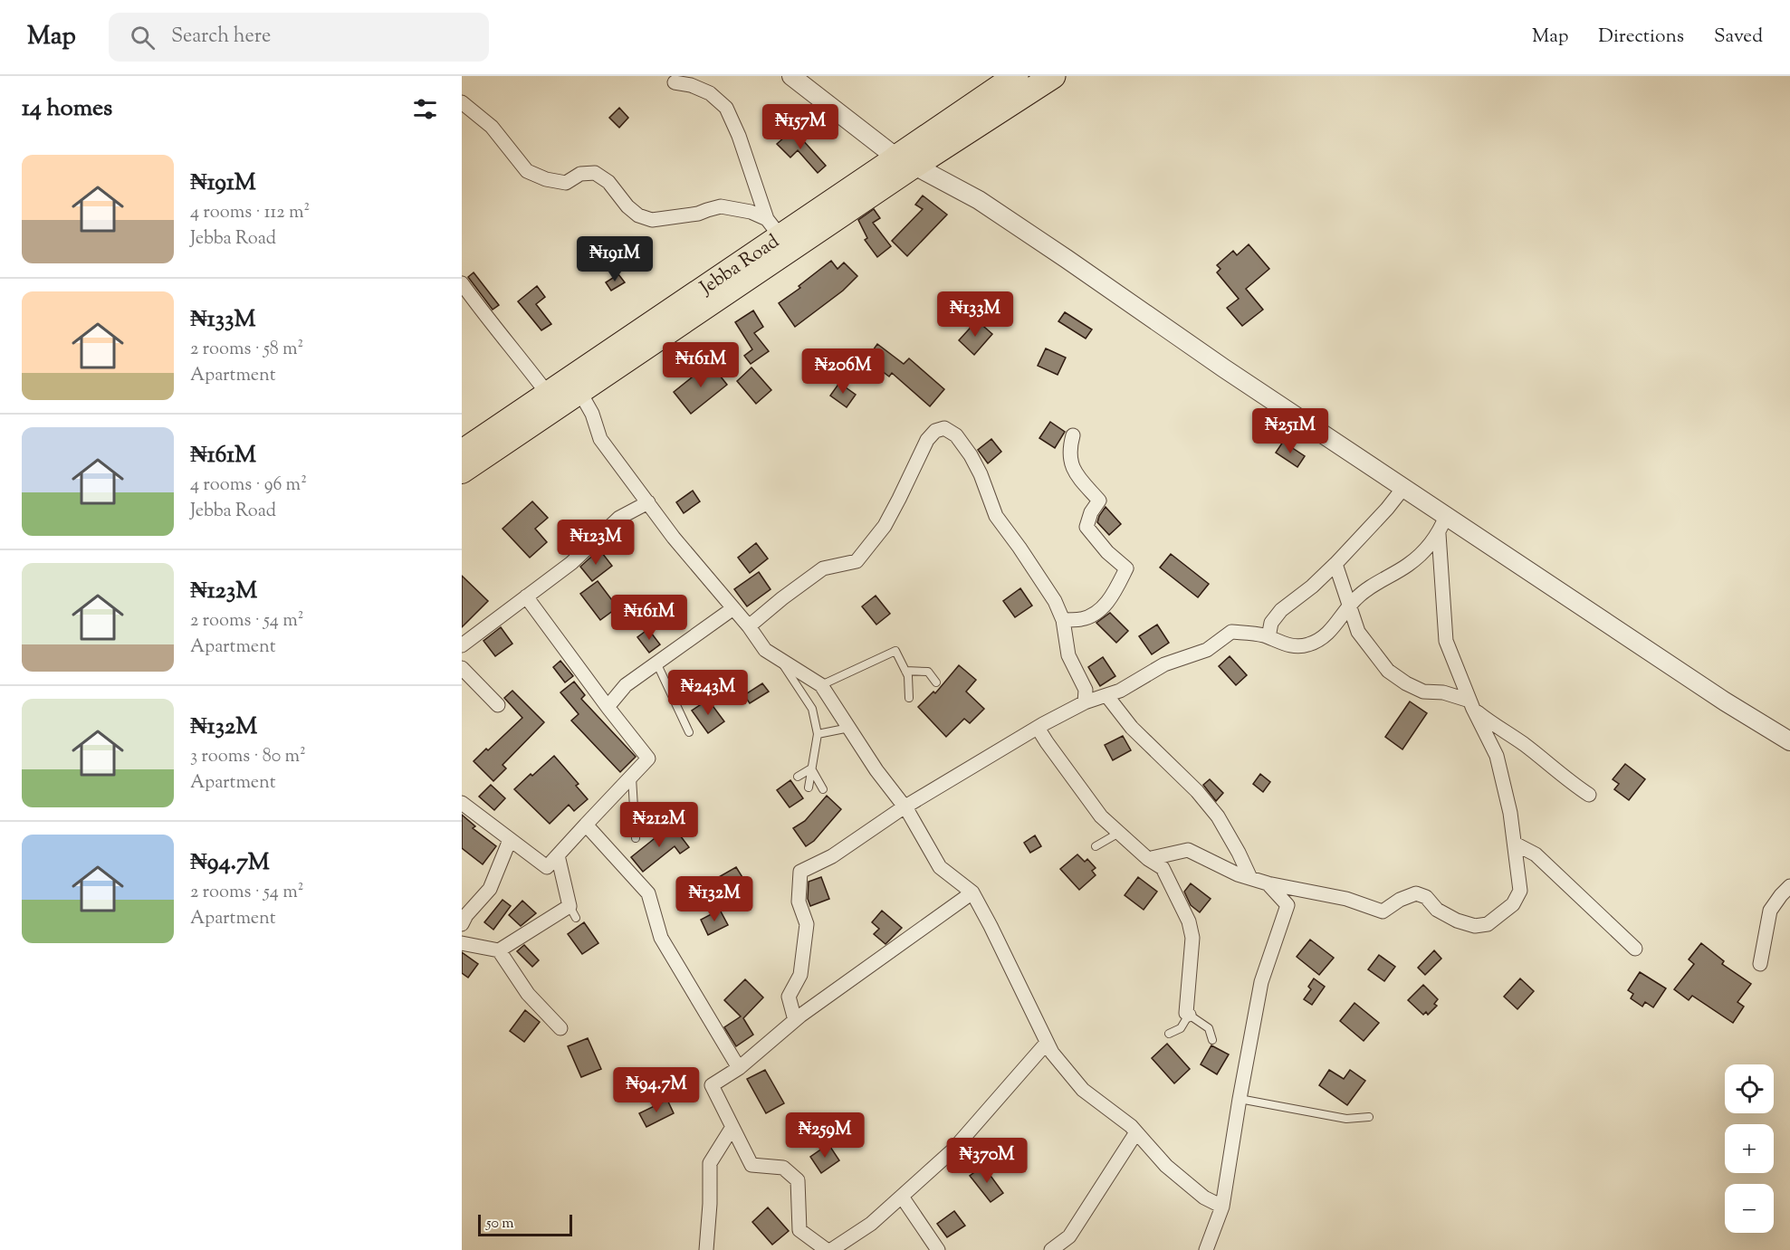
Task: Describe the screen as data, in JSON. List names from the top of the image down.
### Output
{
  "streets": {
    "highway": ["Jebba Road"]
  },
  "scale_bar": "50 m",
  "page": {
    "header": "Map",
    "search": "Search here",
    "nav": ["Map", "Directions", "Saved"],
    "heading": "14 homes",
    "price": [
      "₦157M",
      "₦191M",
      "₦133M",
      "₦161M",
      "₦206M",
      "₦251M",
      "₦123M",
      "₦161M",
      "₦243M",
      "₦212M",
      "₦132M",
      "₦94.7M",
      "₦259M",
      "₦370M"
    ],
    "list": [
      {
        "name": "₦191M",
        "note": "4 rooms · 112 m² · Jebba Road"
      },
      {
        "name": "₦133M",
        "note": "2 rooms · 58 m² · Apartment"
      },
      {
        "name": "₦161M",
        "note": "4 rooms · 96 m² · Jebba Road"
      },
      {
        "name": "₦123M",
        "note": "2 rooms · 54 m² · Apartment"
      },
      {
        "name": "₦132M",
        "note": "3 rooms · 80 m² · Apartment"
      },
      {
        "name": "₦94.7M",
        "note": "2 rooms · 54 m² · Apartment"
      }
    ],
    "map_buttons": ["+", "−"],
    "scale": "50 m"
  }
}
